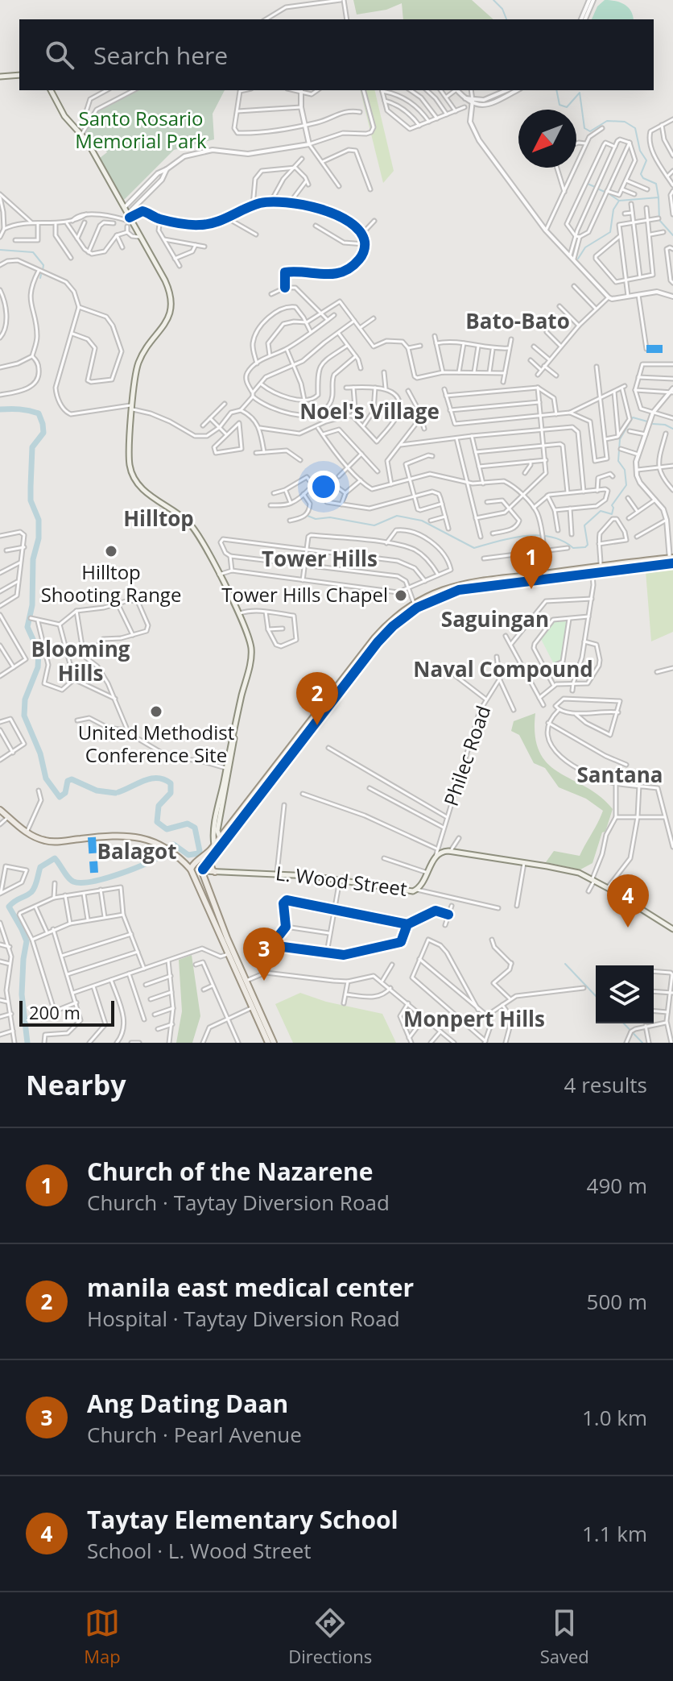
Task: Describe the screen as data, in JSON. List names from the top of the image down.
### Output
{
  "streets": {
    "main road": ["L. Wood Street"],
    "street": ["Philec Road"]
  },
  "crossings": [
    ["Philec Road", "L. Wood Street"]
  ],
  "districts": [
    "Bato-Bato",
    "Noel's Village",
    "Hilltop",
    "Tower Hills",
    "Saguingan",
    "Blooming Hills",
    "Naval Compound",
    "Santana",
    "Balagot",
    "Monpert Hills"
  ],
  "parks": ["Santo Rosario Memorial Park"],
  "places": ["Hilltop Shooting Range", "Tower Hills Chapel", "United Methodist Conference Site"],
  "scale_bar": "200 m",
  "north": "bottom left",
  "page": {
    "search": "Search here",
    "pins": [
      "1",
      "2",
      "4",
      "3"
    ],
    "scale": "200 m",
    "heading": ["Nearby", "4 results"],
    "list": [
      {
        "mark": "1",
        "name": "Church of the Nazarene",
        "note": "Church · Taytay Diversion Road",
        "value": "490 m"
      },
      {
        "mark": "2",
        "name": "manila east medical center",
        "note": "Hospital · Taytay Diversion Road",
        "value": "500 m"
      },
      {
        "mark": "3",
        "name": "Ang Dating Daan",
        "note": "Church · Pearl Avenue",
        "value": "1.0 km"
      },
      {
        "mark": "4",
        "name": "Taytay Elementary School",
        "note": "School · L. Wood Street",
        "value": "1.1 km"
      }
    ],
    "nav": ["Map", "Directions", "Saved"]
  }
}
